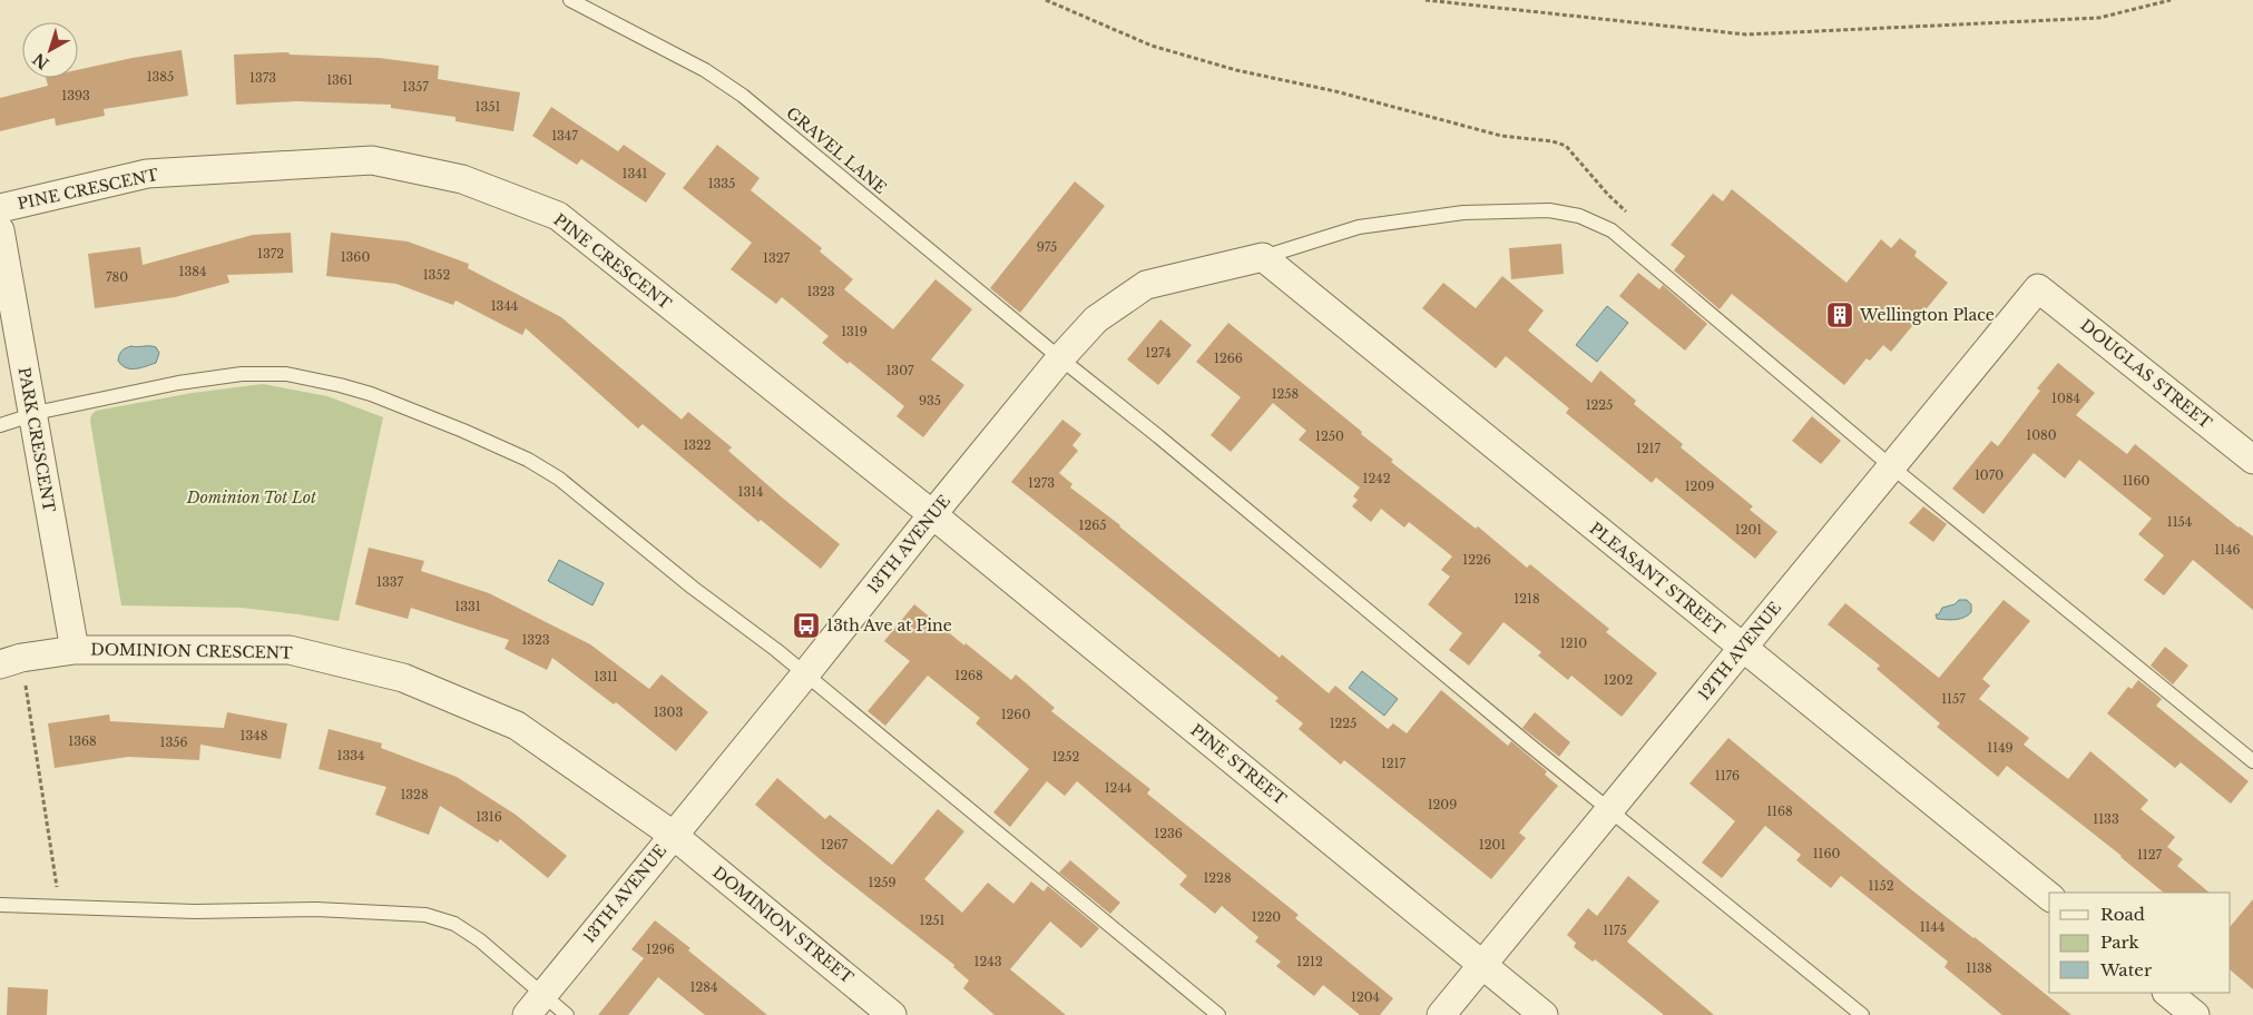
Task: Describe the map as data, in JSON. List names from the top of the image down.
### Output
{
  "streets": {
    "street": [
      "PINE CRESCENT",
      "DOUGLAS STREET",
      "PARK CRESCENT",
      "13TH AVENUE",
      "PLEASANT STREET",
      "DOMINION CRESCENT",
      "12TH AVENUE",
      "PINE STREET",
      "DOMINION STREET"
    ],
    "lane": ["GRAVEL LANE"]
  },
  "crossings": [
    ["GRAVEL LANE", "13TH AVENUE"],
    ["GRAVEL LANE", "12TH AVENUE"],
    ["PINE CRESCENT", "13TH AVENUE"],
    ["PINE CRESCENT", "PINE STREET"],
    ["DOUGLAS STREET", "12TH AVENUE"],
    ["PARK CRESCENT", "DOMINION CRESCENT"],
    ["13TH AVENUE", "PLEASANT STREET"],
    ["13TH AVENUE", "DOMINION CRESCENT"],
    ["13TH AVENUE", "PINE STREET"],
    ["13TH AVENUE", "DOMINION STREET"],
    ["PLEASANT STREET", "12TH AVENUE"],
    ["DOMINION CRESCENT", "DOMINION STREET"],
    ["12TH AVENUE", "PINE STREET"]
  ],
  "parks": ["Dominion Tot Lot"],
  "places": {
    "building": ["Wellington Place"],
    "bus stop": ["13th Ave at Pine"]
  },
  "house_numbers": [
    "1385",
    "1373",
    "1361",
    "1357",
    "1393",
    "1351",
    "1347",
    "1341",
    "1335",
    "975",
    "1372",
    "1360",
    "1327",
    "1384",
    "1352",
    "780",
    "1323",
    "1344",
    "1319",
    "1274",
    "1266",
    "1307",
    "1258",
    "1084",
    "935",
    "1225",
    "1080",
    "1250",
    "1322",
    "1217",
    "1070",
    "1242",
    "1160",
    "1273",
    "1209",
    "1314",
    "1154",
    "1265",
    "1201",
    "1146",
    "1226",
    "1337",
    "1218",
    "1331",
    "1323",
    "1210",
    "1268",
    "1311",
    "1202",
    "1157",
    "1303",
    "1260",
    "1225",
    "1348",
    "1368",
    "1356",
    "1149",
    "1334",
    "1252",
    "1217",
    "1176",
    "1244",
    "1328",
    "1209",
    "1168",
    "1316",
    "1133",
    "1236",
    "1267",
    "1201",
    "1160",
    "1127",
    "1228",
    "1259",
    "1152",
    "1220",
    "1251",
    "1144",
    "1175",
    "1296",
    "1243",
    "1212",
    "1138",
    "1284",
    "1204"
  ],
  "legend": ["Road", "Park", "Water"],
  "north": "bottom left"
}
